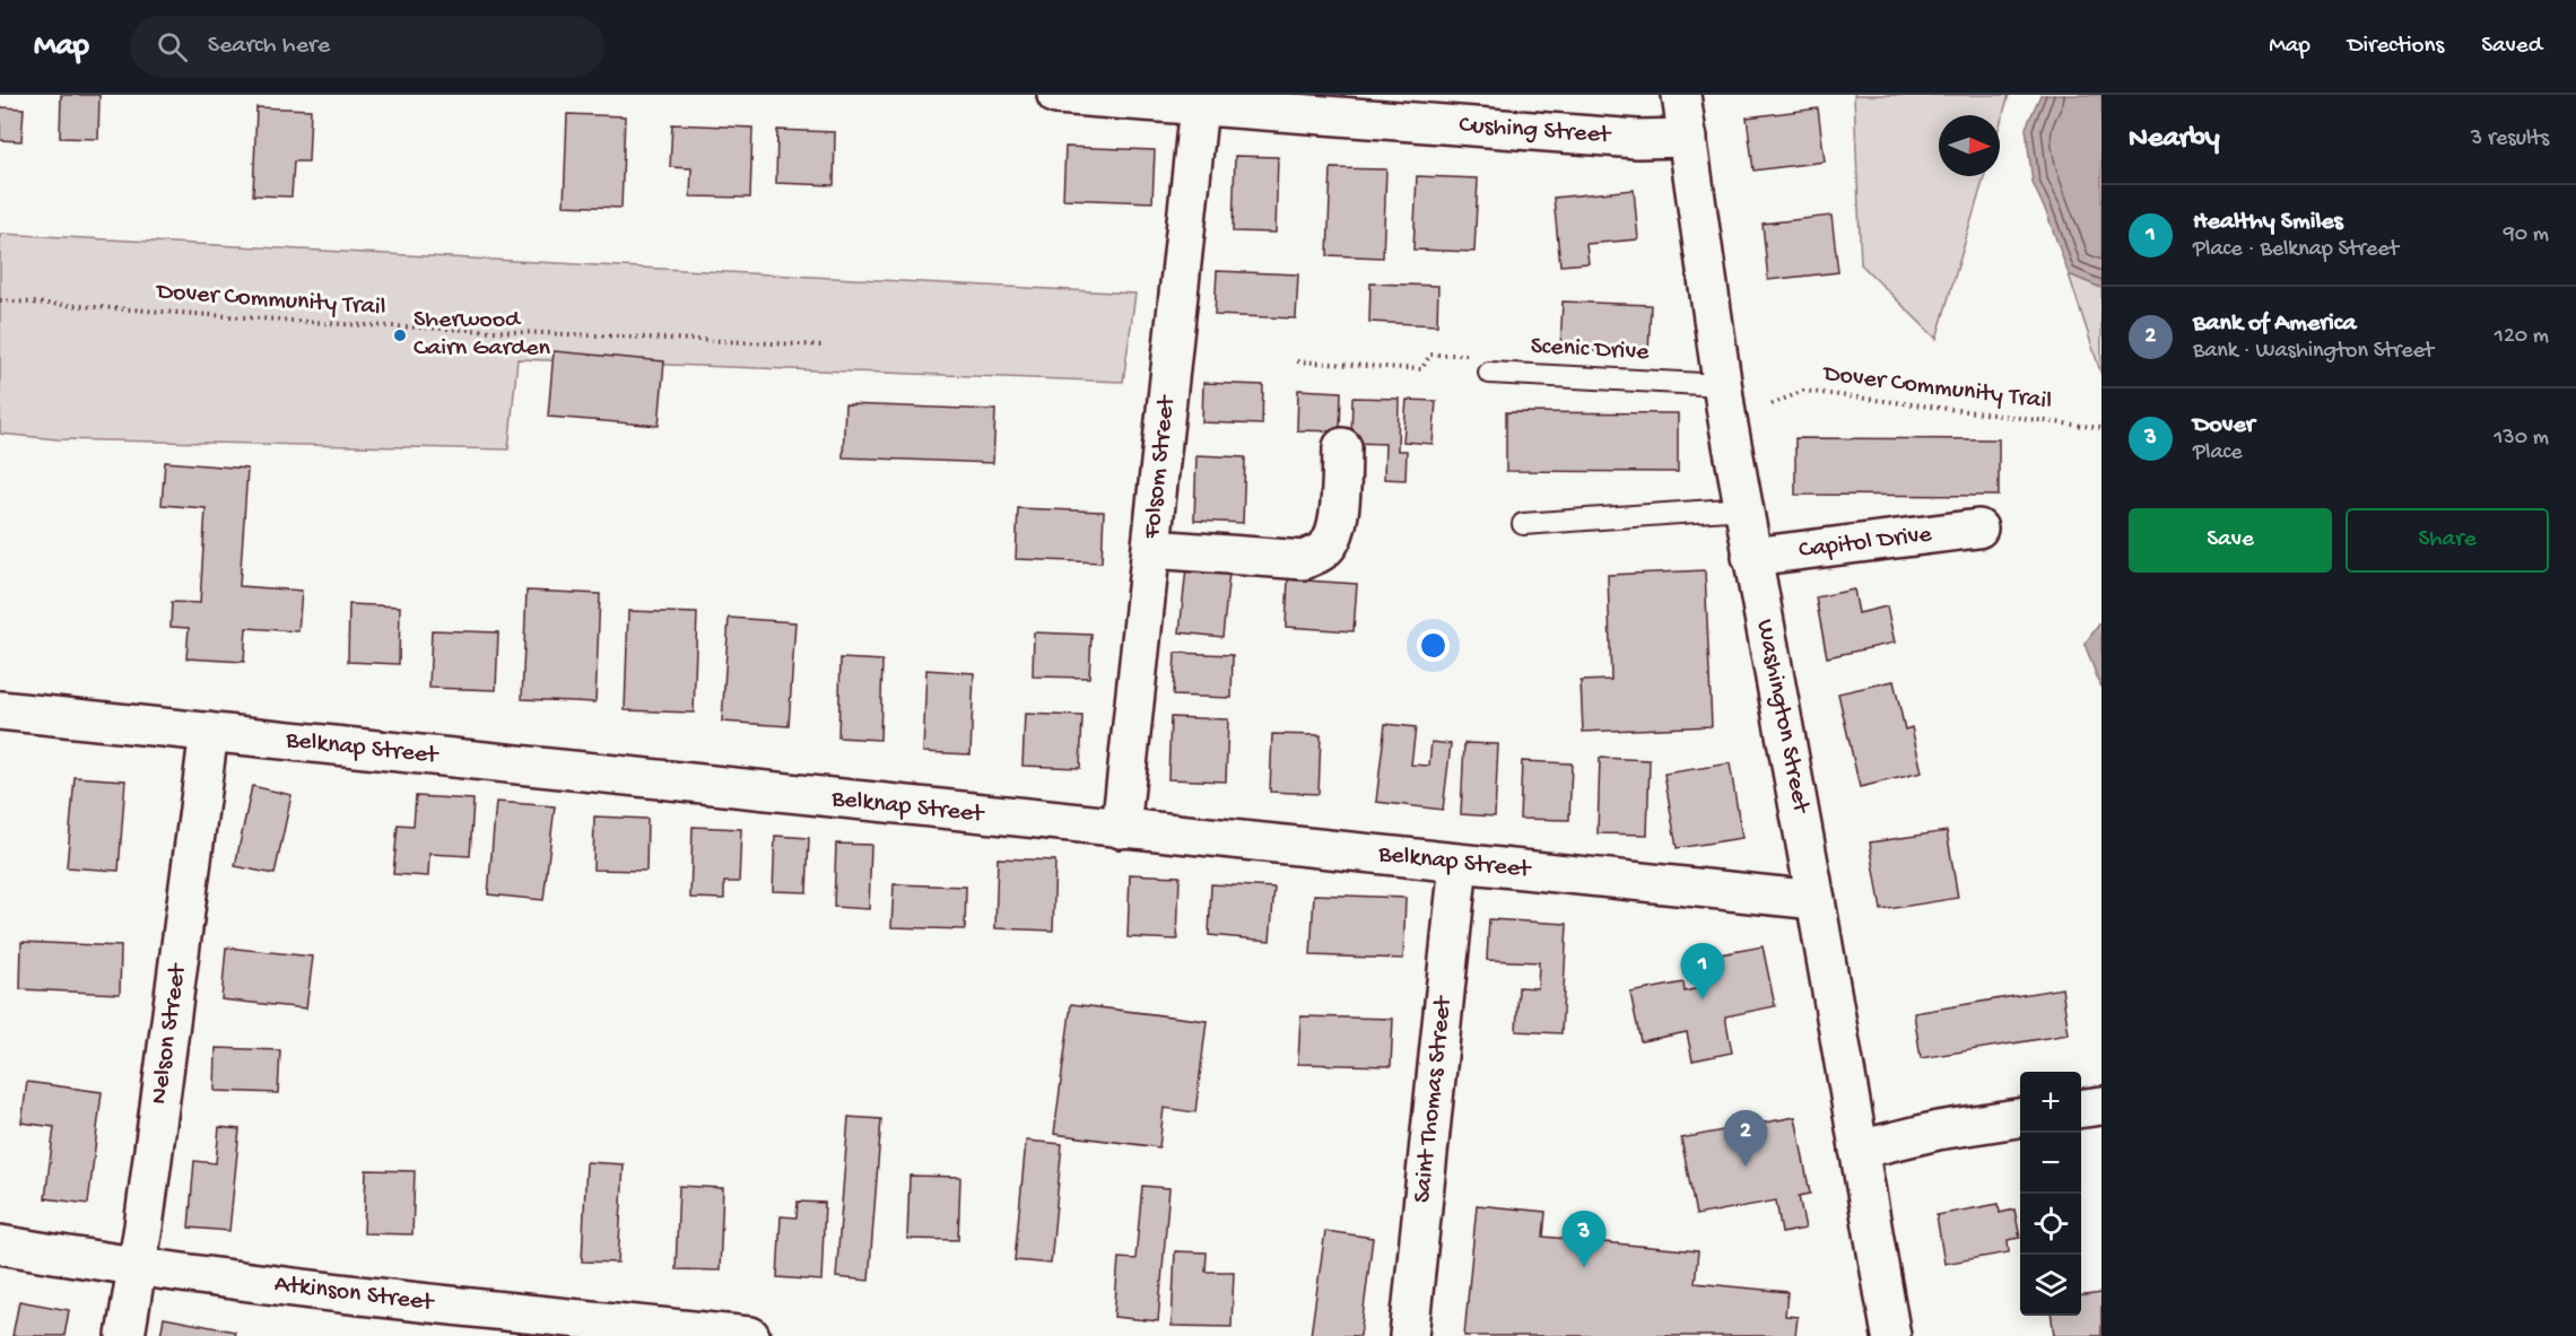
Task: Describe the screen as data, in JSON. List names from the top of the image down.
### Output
{
  "streets": {
    "street": [
      "Cushing Street",
      "Folsom Street",
      "Capitol Drive",
      "Washington Street",
      "Belknap Street",
      "Nelson Street",
      "Saint Thomas Street",
      "Atkinson Street"
    ],
    "lane": ["Scenic Drive"],
    "path": ["Dover Community Trail"]
  },
  "crossings": [
    ["Cushing Street", "Folsom Street"],
    ["Cushing Street", "Washington Street"],
    ["Scenic Drive", "Washington Street"],
    ["Folsom Street", "Belknap Street"],
    ["Capitol Drive", "Washington Street"],
    ["Washington Street", "Belknap Street"],
    ["Belknap Street", "Nelson Street"],
    ["Belknap Street", "Saint Thomas Street"],
    ["Nelson Street", "Atkinson Street"]
  ],
  "places": ["Sherwood Cairn Garden"],
  "north": "right",
  "page": {
    "header": "Map",
    "search": "Search here",
    "nav": ["Map", "Directions", "Saved"],
    "heading": ["Nearby", "3 results"],
    "list": [
      {
        "mark": "1",
        "name": "Healthy Smiles",
        "note": "Place · Belknap Street",
        "value": "90 m"
      },
      {
        "mark": "2",
        "name": "Bank of America",
        "note": "Bank · Washington Street",
        "value": "120 m"
      },
      {
        "mark": "3",
        "name": "Dover",
        "note": "Place",
        "value": "130 m"
      }
    ],
    "buttons": ["Save", "Share"],
    "pins": ["1", "2", "3"],
    "map_buttons": ["+", "−"]
  }
}
